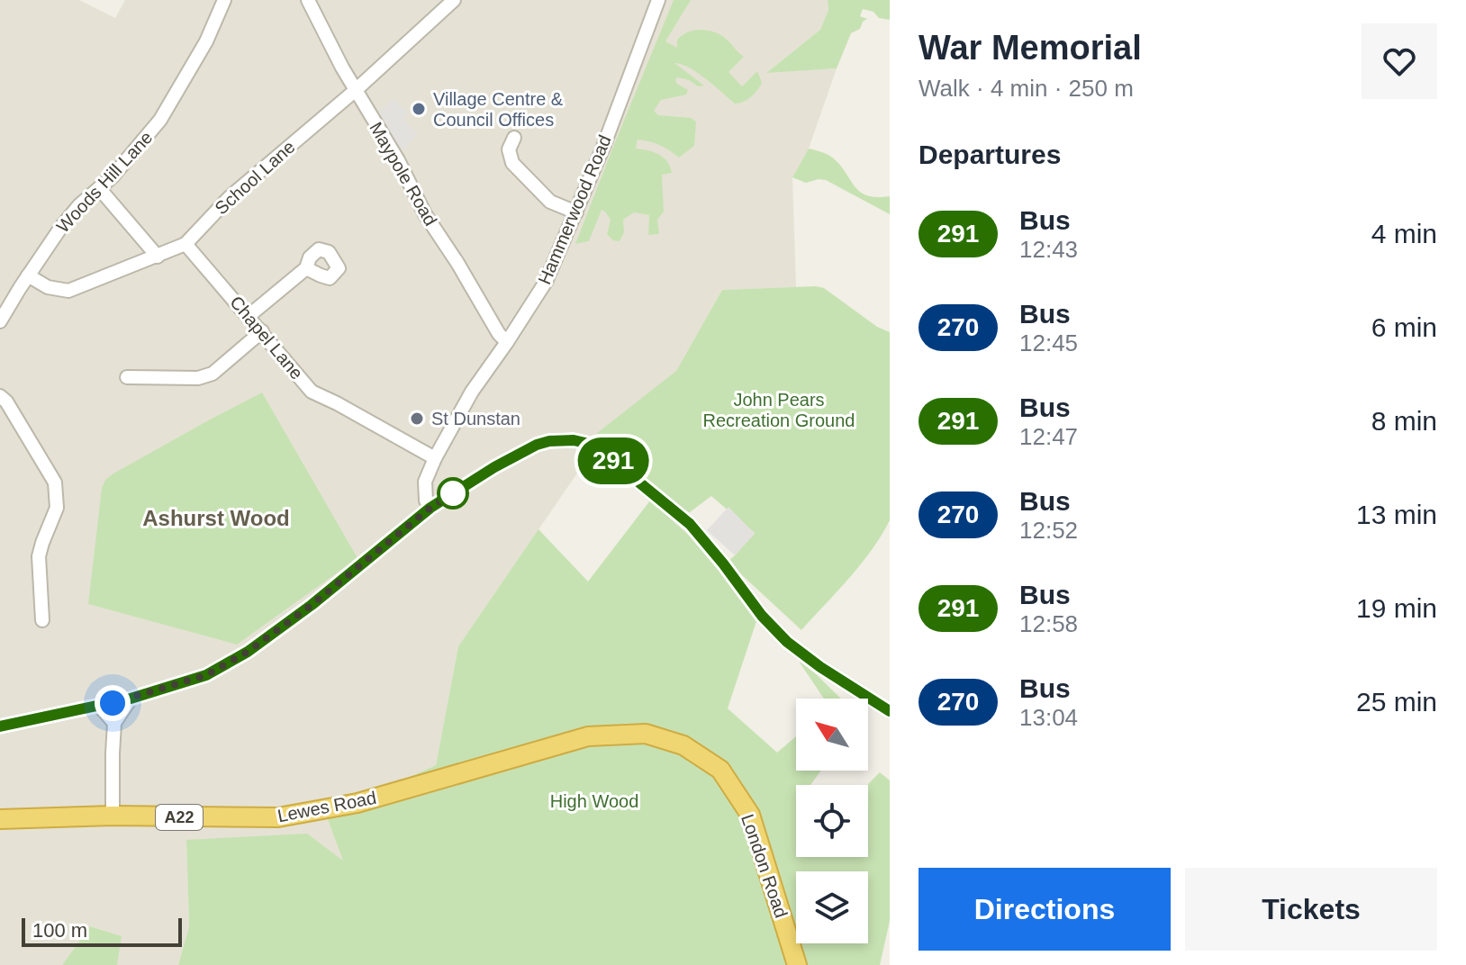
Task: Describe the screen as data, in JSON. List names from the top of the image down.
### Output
{
  "streets": {
    "highway": ["Lewes Road", "A22", "London Road"],
    "street": [
      "Maypole Road",
      "School Lane",
      "Woods Hill Lane",
      "Hammerwood Road",
      "Chapel Lane"
    ]
  },
  "crossings": [
    ["Maypole Road", "School Lane"],
    ["Maypole Road", "Hammerwood Road"],
    ["School Lane", "Woods Hill Lane"],
    ["School Lane", "Chapel Lane"],
    ["Hammerwood Road", "Chapel Lane"],
    ["Lewes Road", "London Road"]
  ],
  "districts": ["Ashurst Wood"],
  "parks": ["John Pears Recreation Ground", "High Wood"],
  "places": ["Village Centre & Council Offices", "St Dunstan"],
  "lines": ["bus line 291"],
  "scale_bar": "100 m",
  "north": "top left",
  "page": {
    "on_map": "291",
    "heading": [
      ["War Memorial", "Walk · 4 min · 250 m"],
      "Departures"
    ],
    "list": [
      {
        "mark": "291",
        "name": "Bus",
        "note": "12:43",
        "value": "4 min"
      },
      {
        "mark": "270",
        "name": "Bus",
        "note": "12:45",
        "value": "6 min"
      },
      {
        "mark": "291",
        "name": "Bus",
        "note": "12:47",
        "value": "8 min"
      },
      {
        "mark": "270",
        "name": "Bus",
        "note": "12:52",
        "value": "13 min"
      },
      {
        "mark": "291",
        "name": "Bus",
        "note": "12:58",
        "value": "19 min"
      },
      {
        "mark": "270",
        "name": "Bus",
        "note": "13:04",
        "value": "25 min"
      }
    ],
    "buttons": ["Directions", "Tickets"],
    "scale": "100 m"
  }
}
